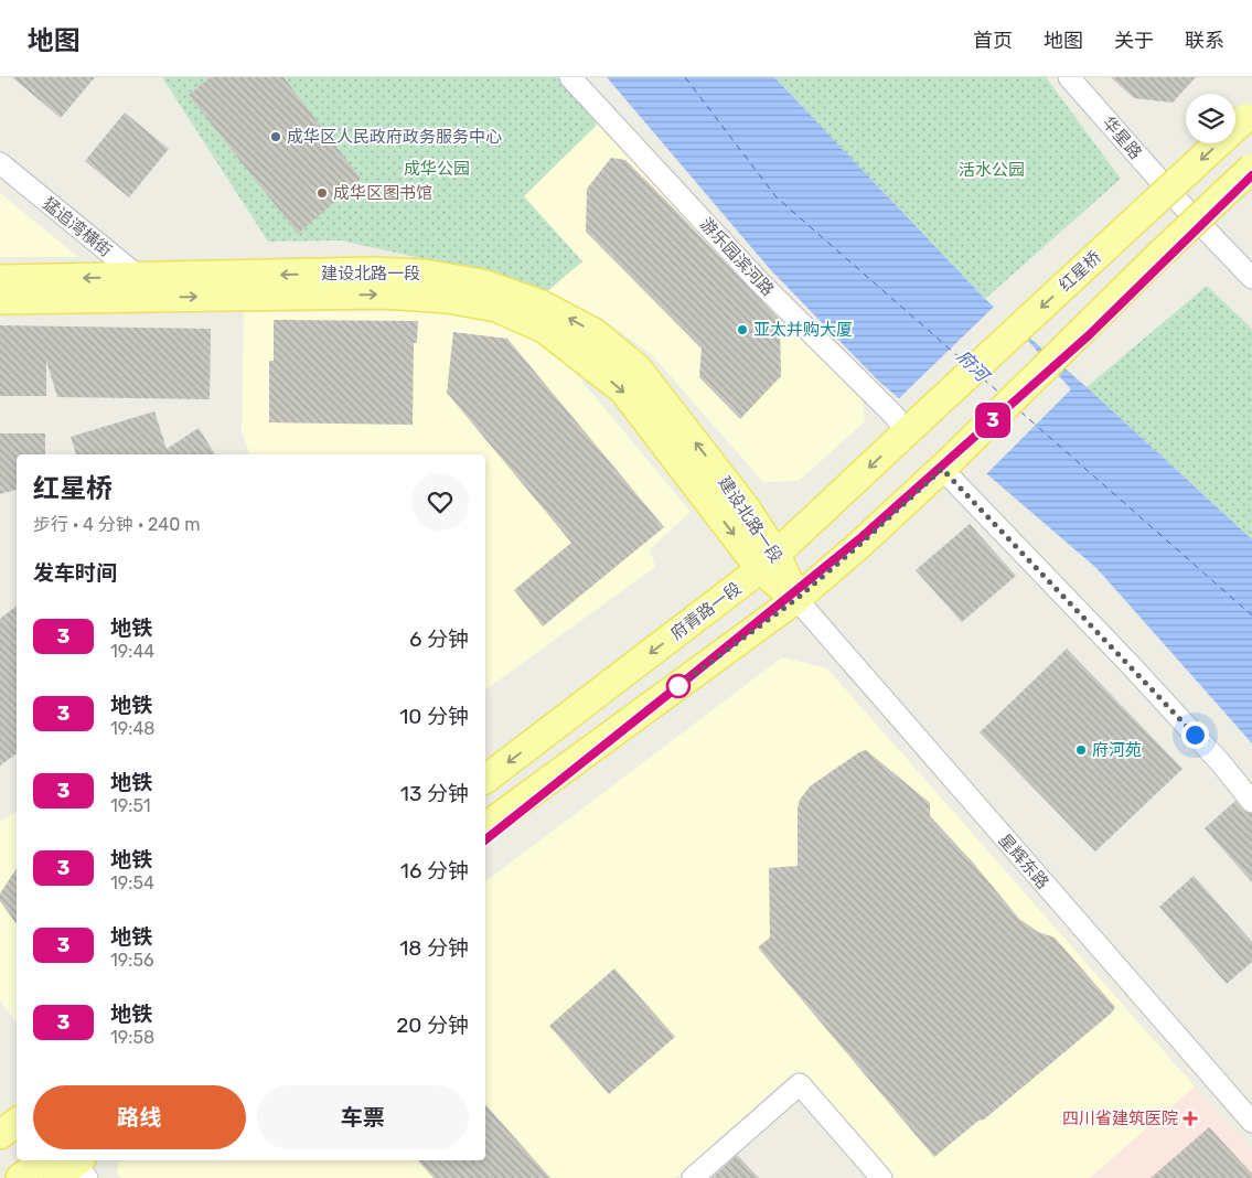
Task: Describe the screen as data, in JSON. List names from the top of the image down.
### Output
{
  "streets": {
    "main road": ["红星桥", "建设北路一段", "府青路一段"],
    "street": [
      "华星路",
      "猛追湾横街",
      "游乐园滨河路",
      "星辉东路"
    ]
  },
  "crossings": [
    ["猛追湾横街", "建设北路一段"],
    ["游乐园滨河路", "红星桥"],
    ["游乐园滨河路", "府青路一段"],
    ["红星桥", "府青路一段"],
    ["建设北路一段", "府青路一段"],
    ["建设北路一段", "星辉东路"]
  ],
  "water": ["府河"],
  "parks": ["成华公园", "活水公园"],
  "places": {
    "other": [
      "成华区人民政府政务服务中心",
      "成华区图书馆",
      "亚太并购大厦",
      "府河苑"
    ],
    "health": ["四川省建筑医院"]
  },
  "lines": ["metro line 3"],
  "page": {
    "header": "地图",
    "nav": [
      "首页",
      "地图",
      "关于",
      "联系"
    ],
    "on_map": "3",
    "heading": [
      ["红星桥", "步行 · 4 分钟 · 240 m"],
      "发车时间"
    ],
    "list": [
      {
        "mark": "3",
        "name": "地铁",
        "note": "19:44",
        "value": "6 分钟"
      },
      {
        "mark": "3",
        "name": "地铁",
        "note": "19:48",
        "value": "10 分钟"
      },
      {
        "mark": "3",
        "name": "地铁",
        "note": "19:51",
        "value": "13 分钟"
      },
      {
        "mark": "3",
        "name": "地铁",
        "note": "19:54",
        "value": "16 分钟"
      },
      {
        "mark": "3",
        "name": "地铁",
        "note": "19:56",
        "value": "18 分钟"
      },
      {
        "mark": "3",
        "name": "地铁",
        "note": "19:58",
        "value": "20 分钟"
      }
    ],
    "buttons": ["路线", "车票"]
  }
}
